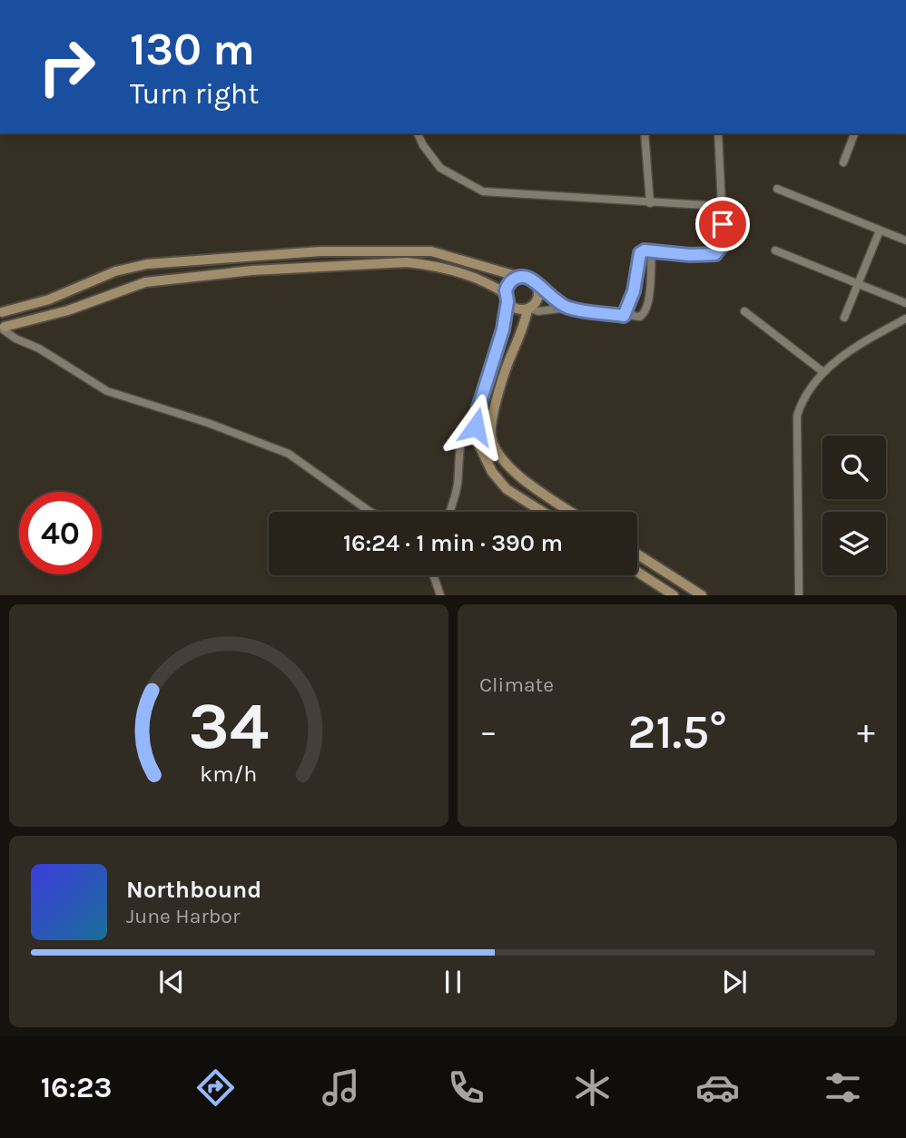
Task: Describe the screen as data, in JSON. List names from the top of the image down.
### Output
{
  "page": {
    "turn": ["130 m", "Turn right"],
    "limit": "40",
    "trip": "16:24 · 1 min · 390 m",
    "tile": "Climate",
    "heat": ["−", "21.5°", "+"],
    "song": ["Northbound", "June Harbor"],
    "tabs": "16:23",
    "gauge": ["34", "km/h"]
  }
}
